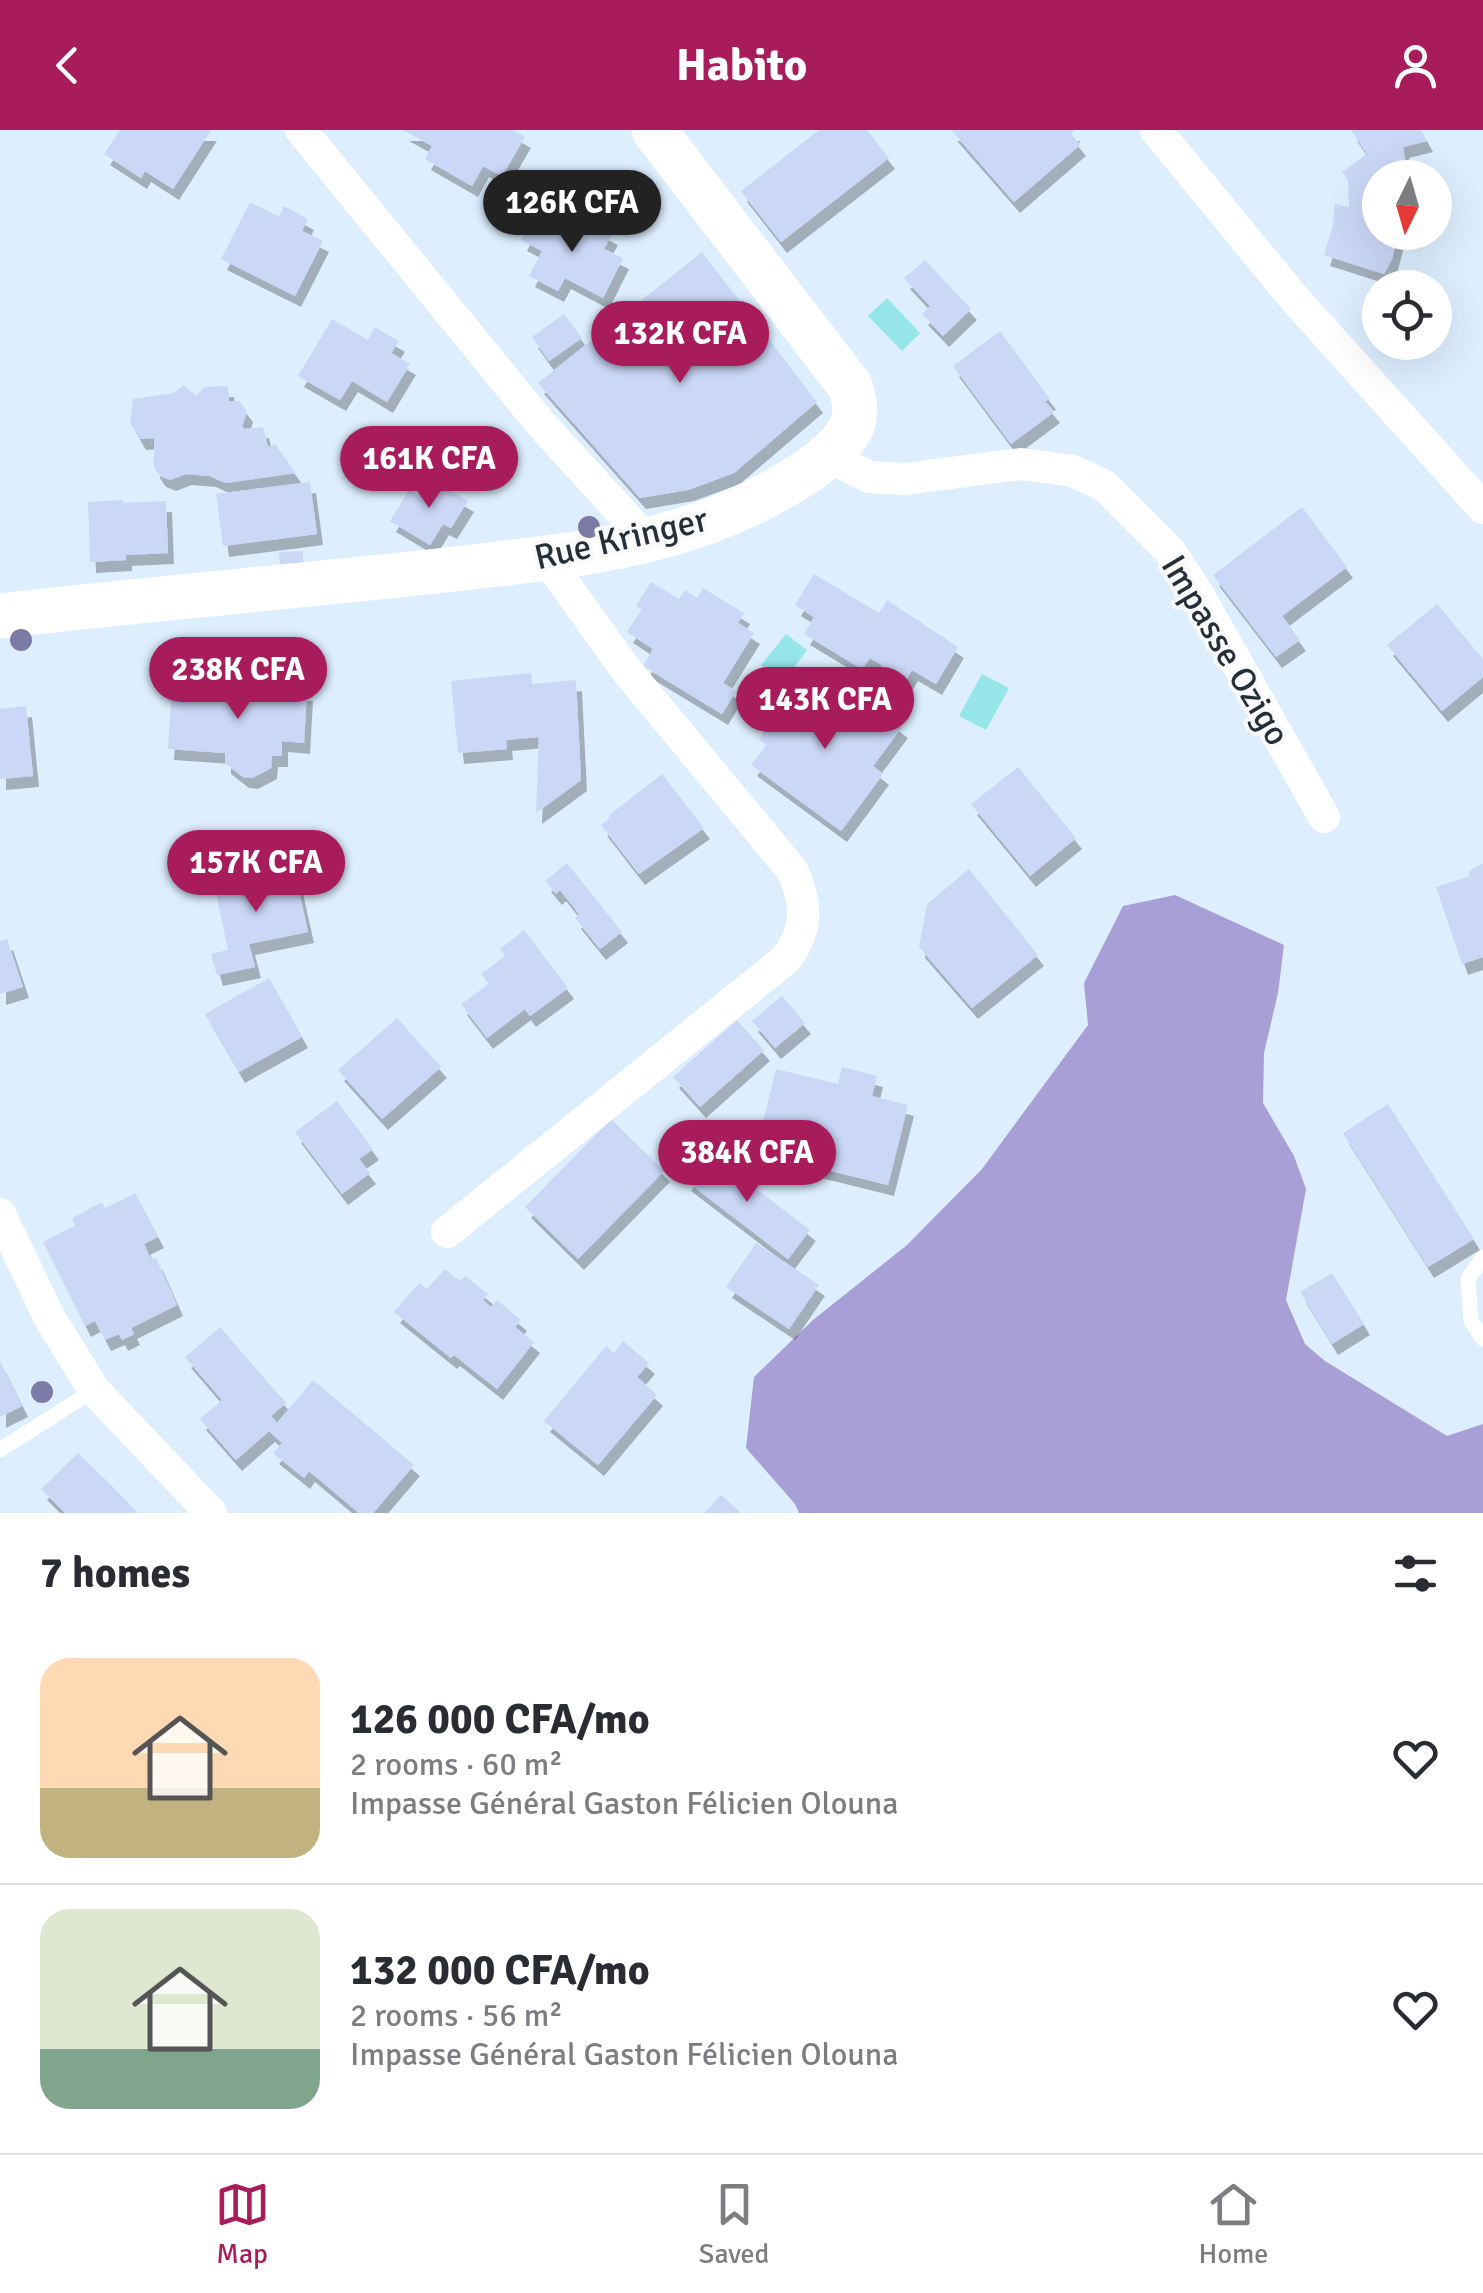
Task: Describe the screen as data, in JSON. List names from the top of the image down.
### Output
{
  "streets": {
    "street": ["Rue Kringer", "Impasse Ozigo"]
  },
  "crossings": [
    ["Rue Kringer", "Impasse Ozigo"]
  ],
  "north": "bottom",
  "page": {
    "header": "Habito",
    "price": [
      "126K CFA",
      "132K CFA",
      "161K CFA",
      "238K CFA",
      "143K CFA",
      "157K CFA",
      "384K CFA"
    ],
    "heading": "7 homes",
    "list": [
      {
        "name": "126 000 CFA/mo",
        "note": "2 rooms · 60 m² · Impasse Général Gaston Félicien Olouna"
      },
      {
        "name": "132 000 CFA/mo",
        "note": "2 rooms · 56 m² · Impasse Général Gaston Félicien Olouna"
      }
    ],
    "tabs": ["Map", "Saved", "Home"]
  }
}
